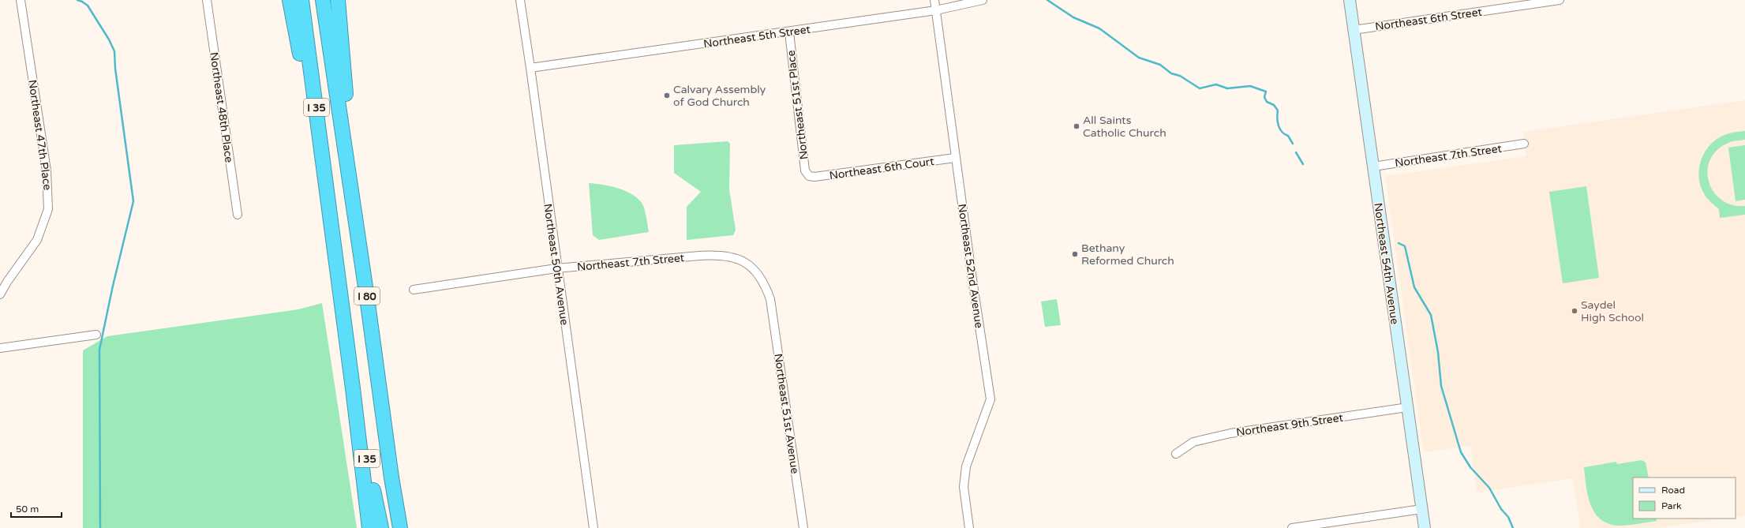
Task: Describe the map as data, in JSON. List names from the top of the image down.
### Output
{
  "streets": {
    "highway": ["I 35", "I 80"],
    "main road": ["Northeast 54th Avenue"],
    "street": [
      "Northeast 6th Street",
      "Northeast 5th Street",
      "Northeast 51st Place",
      "Northeast 48th Place",
      "Northeast 47th Place",
      "Northeast 7th Street",
      "Northeast 6th Court",
      "Northeast 50th Avenue",
      "Northeast 52nd Avenue",
      "Northeast 51st Avenue",
      "Northeast 9th Street"
    ]
  },
  "crossings": [
    ["Northeast 6th Street", "Northeast 54th Avenue"],
    ["Northeast 5th Street", "Northeast 51st Place"],
    ["Northeast 5th Street", "Northeast 50th Avenue"],
    ["Northeast 5th Street", "Northeast 52nd Avenue"],
    ["Northeast 51st Place", "Northeast 6th Court"],
    ["Northeast 7th Street", "Northeast 54th Avenue"],
    ["Northeast 7th Street", "Northeast 50th Avenue"],
    ["Northeast 7th Street", "Northeast 51st Avenue"],
    ["Northeast 6th Court", "Northeast 52nd Avenue"],
    ["Northeast 54th Avenue", "Northeast 9th Street"]
  ],
  "places": [
    "Calvary Assembly of God Church",
    "All Saints Catholic Church",
    "Bethany Reformed Church",
    "Saydel High School"
  ],
  "legend": ["Road", "Park"],
  "scale_bar": "50 m"
}
